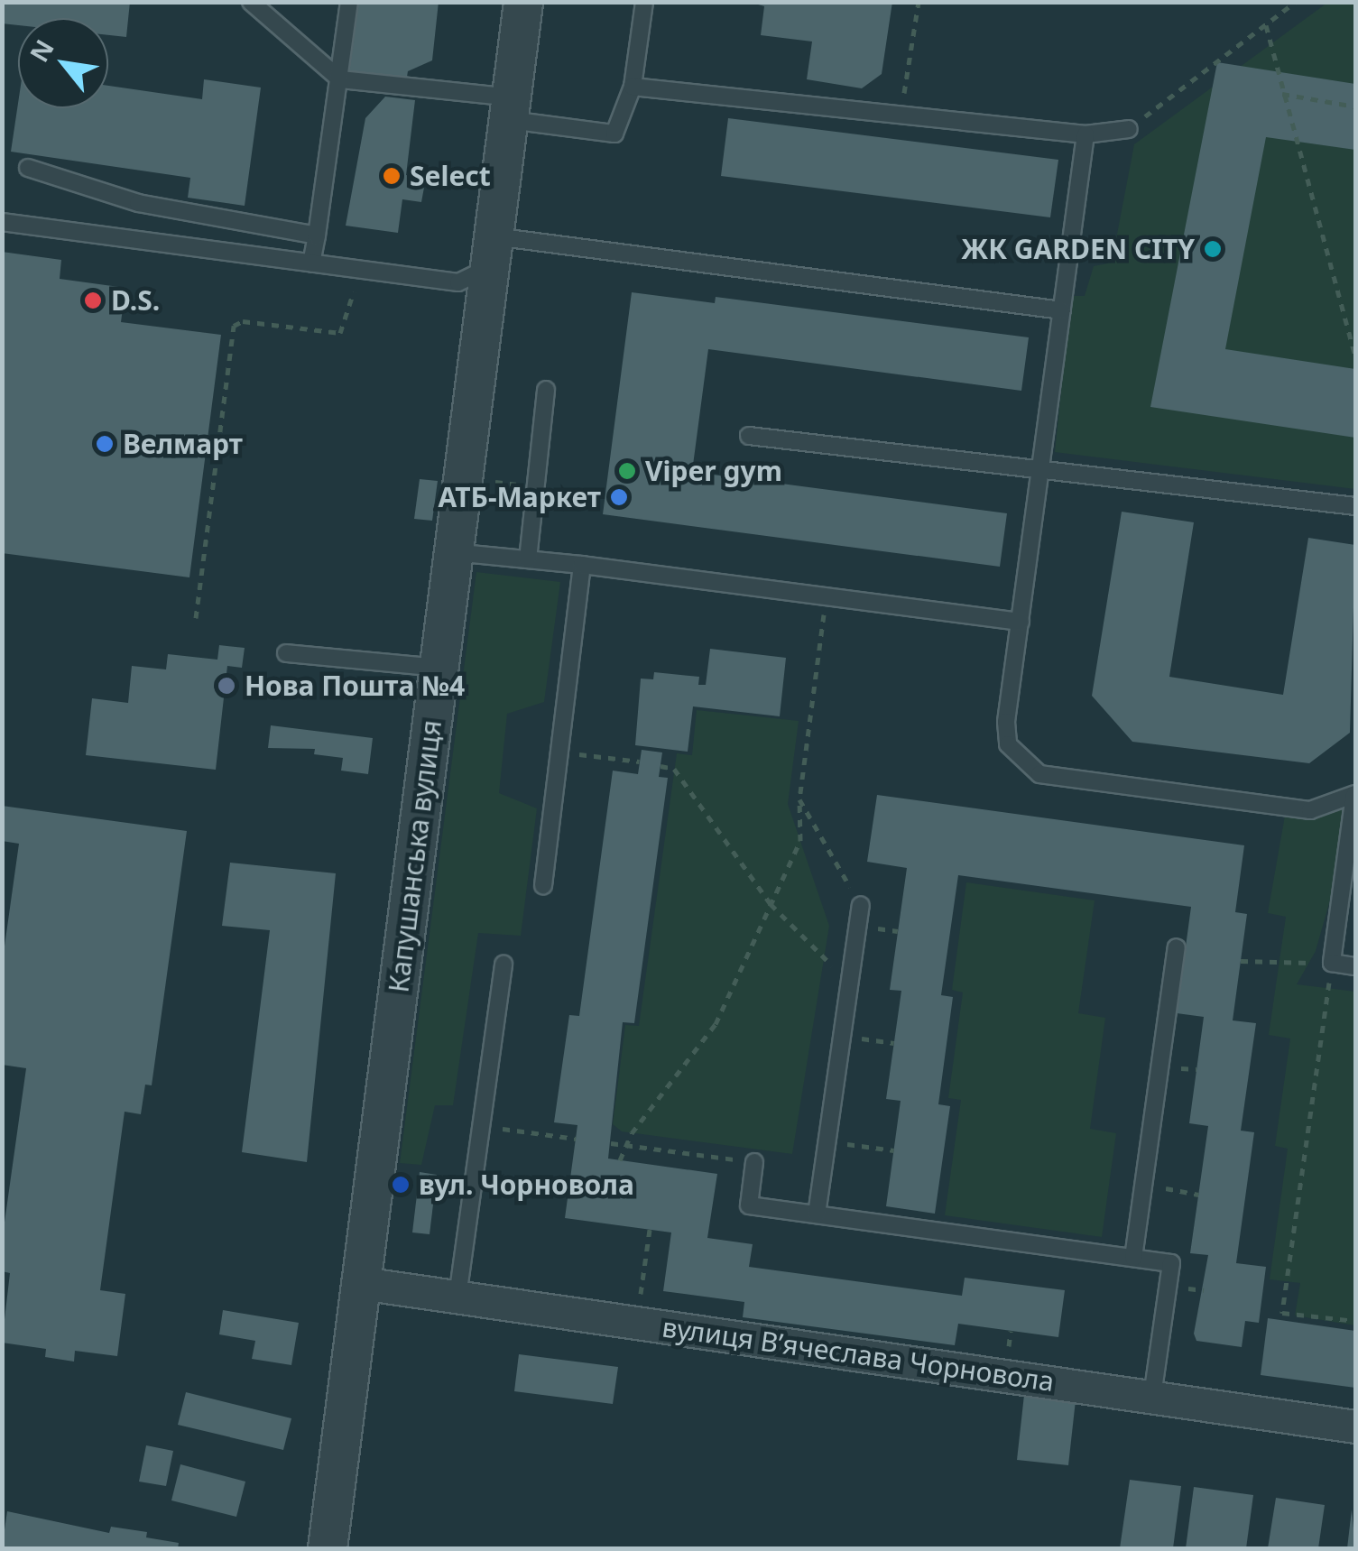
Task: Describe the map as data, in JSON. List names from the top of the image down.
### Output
{
  "streets": {
    "street": ["Капушанська вулиця", "вулиця Вʼячеслава Чорновола"]
  },
  "crossings": [
    ["Капушанська вулиця", "вулиця Вʼячеслава Чорновола"]
  ],
  "places": [
    "Select",
    "ЖК GARDEN CITY",
    "D.S.",
    "Велмарт",
    "Viper gym",
    "АТБ-Маркет",
    "Нова Пошта №4",
    "вул. Чорновола"
  ],
  "north": "top left"
}
